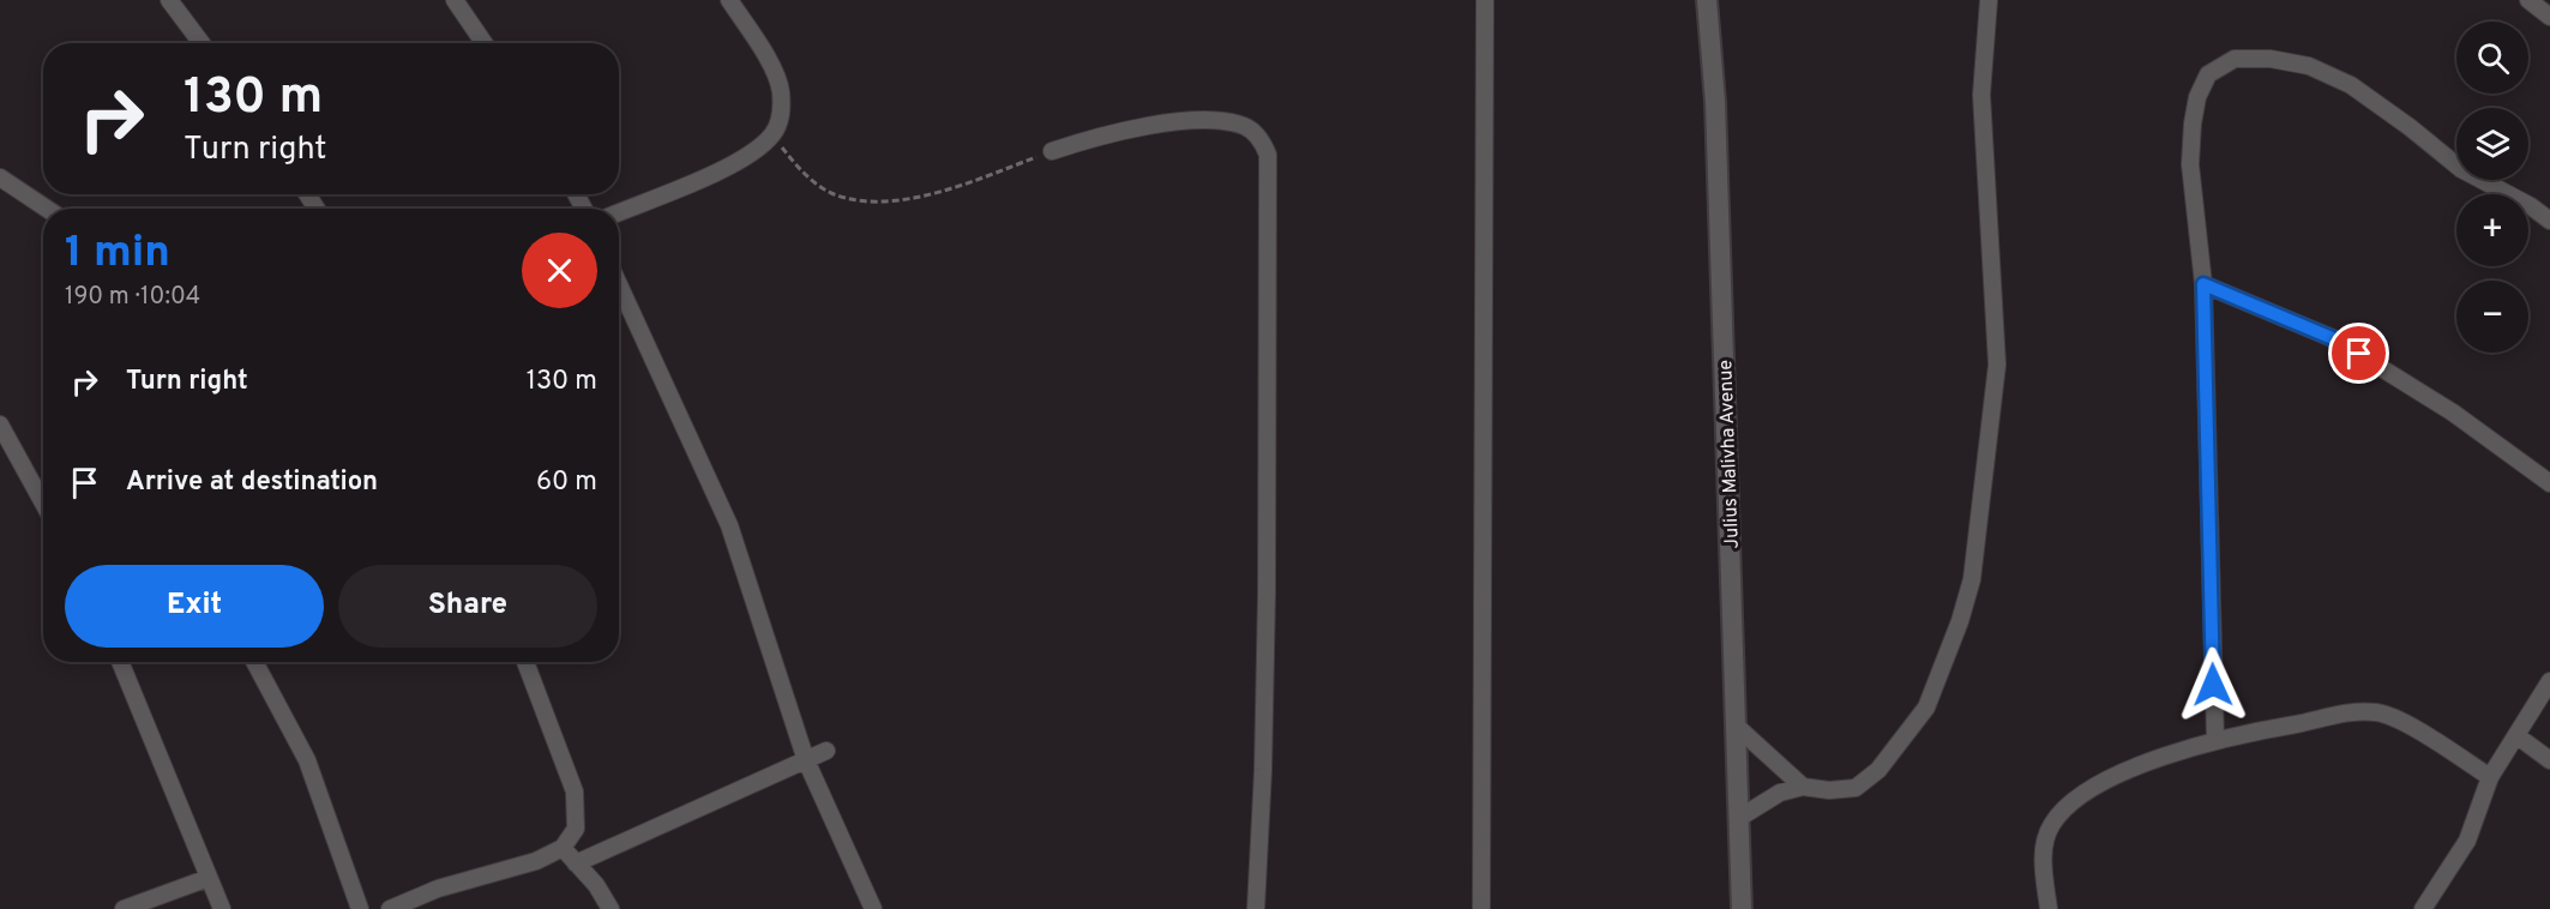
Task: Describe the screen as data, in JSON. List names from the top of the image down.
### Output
{
  "streets": {
    "street": ["Julius Malivha Avenue"]
  },
  "page": {
    "map_buttons": ["+", "−"],
    "turn": ["130 m", "Turn right"],
    "heading": ["1 min", "190 m · 10:04"],
    "list": [
      {
        "name": "Turn right",
        "value": "130 m"
      },
      {
        "name": "Arrive at destination",
        "value": "60 m"
      }
    ],
    "buttons": ["Exit", "Share"]
  }
}
